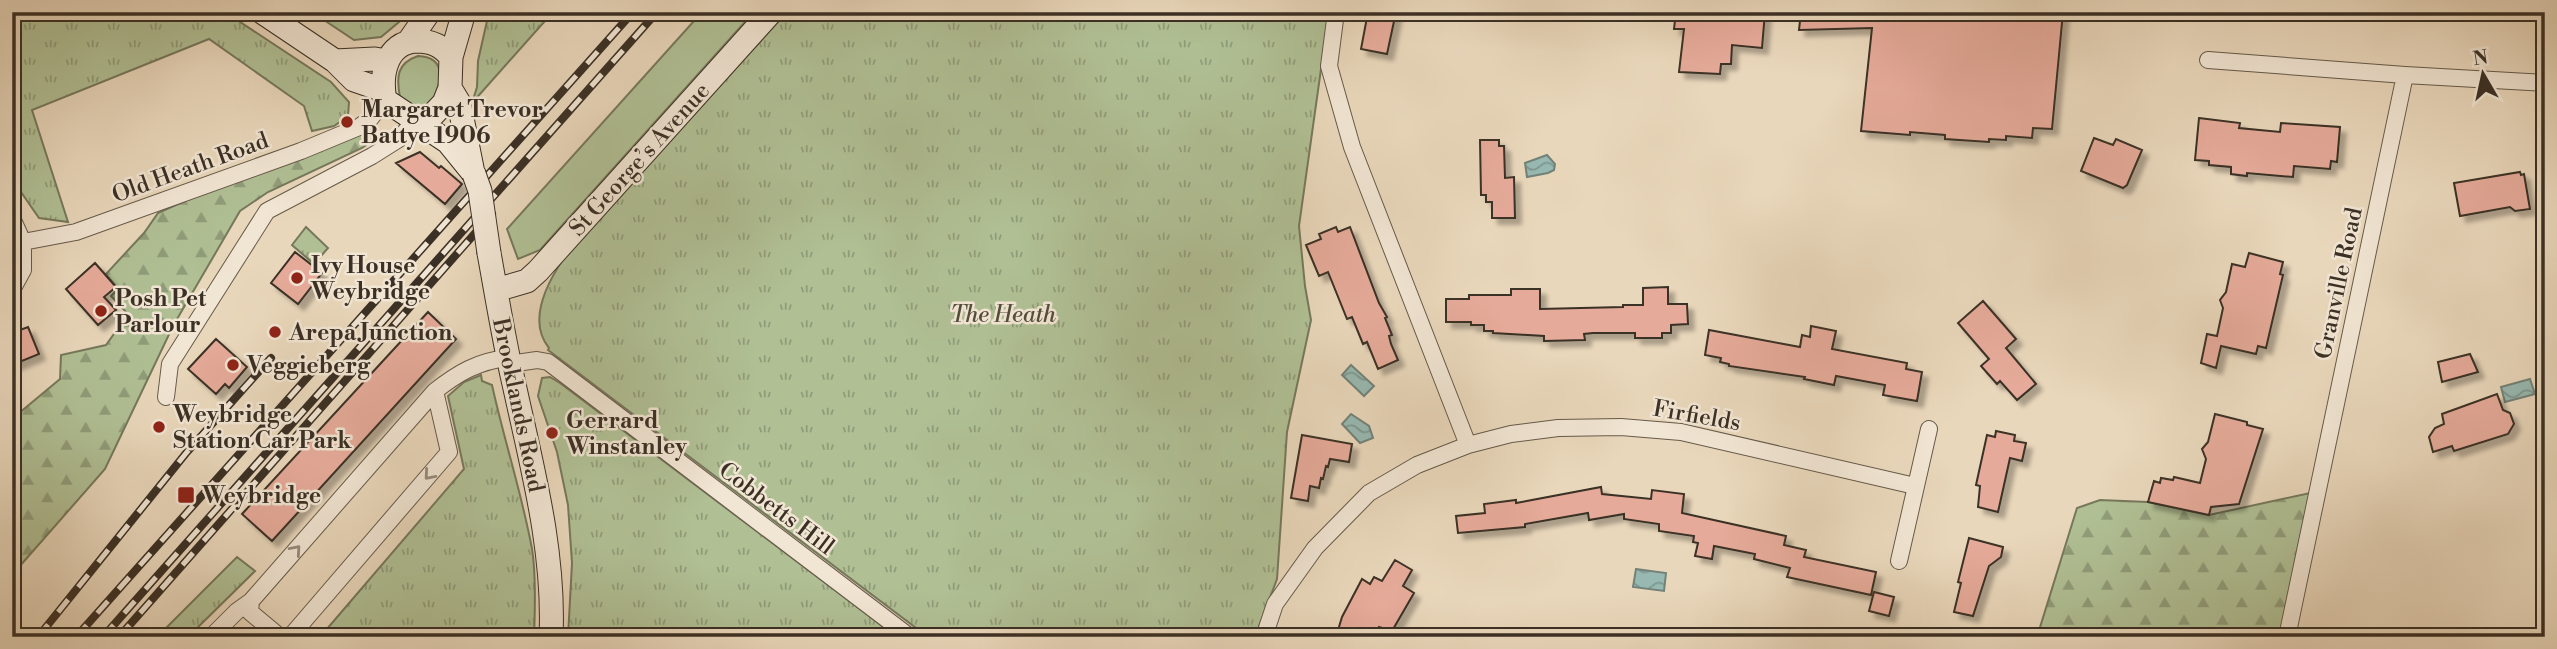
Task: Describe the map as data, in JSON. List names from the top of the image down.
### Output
{
  "streets": {
    "main road": ["St George’s Avenue", "Brooklands Road"],
    "street": [
      "Old Heath Road",
      "Granville Road",
      "Firfields",
      "Cobbetts Hill"
    ]
  },
  "crossings": [
    ["St George’s Avenue", "Brooklands Road"],
    ["Old Heath Road", "Brooklands Road"],
    ["Brooklands Road", "Cobbetts Hill"]
  ],
  "parks": ["The Heath"],
  "places": {
    "other": [
      "Margaret Trevor Battye 1906",
      "Ivy House Weybridge",
      "Posh Pet Parlour",
      "Arepa Junction",
      "Veggieberg",
      "Weybridge Station Car Park",
      "Gerrard Winstanley"
    ],
    "transit": ["Weybridge"]
  },
  "north": "top"
}
